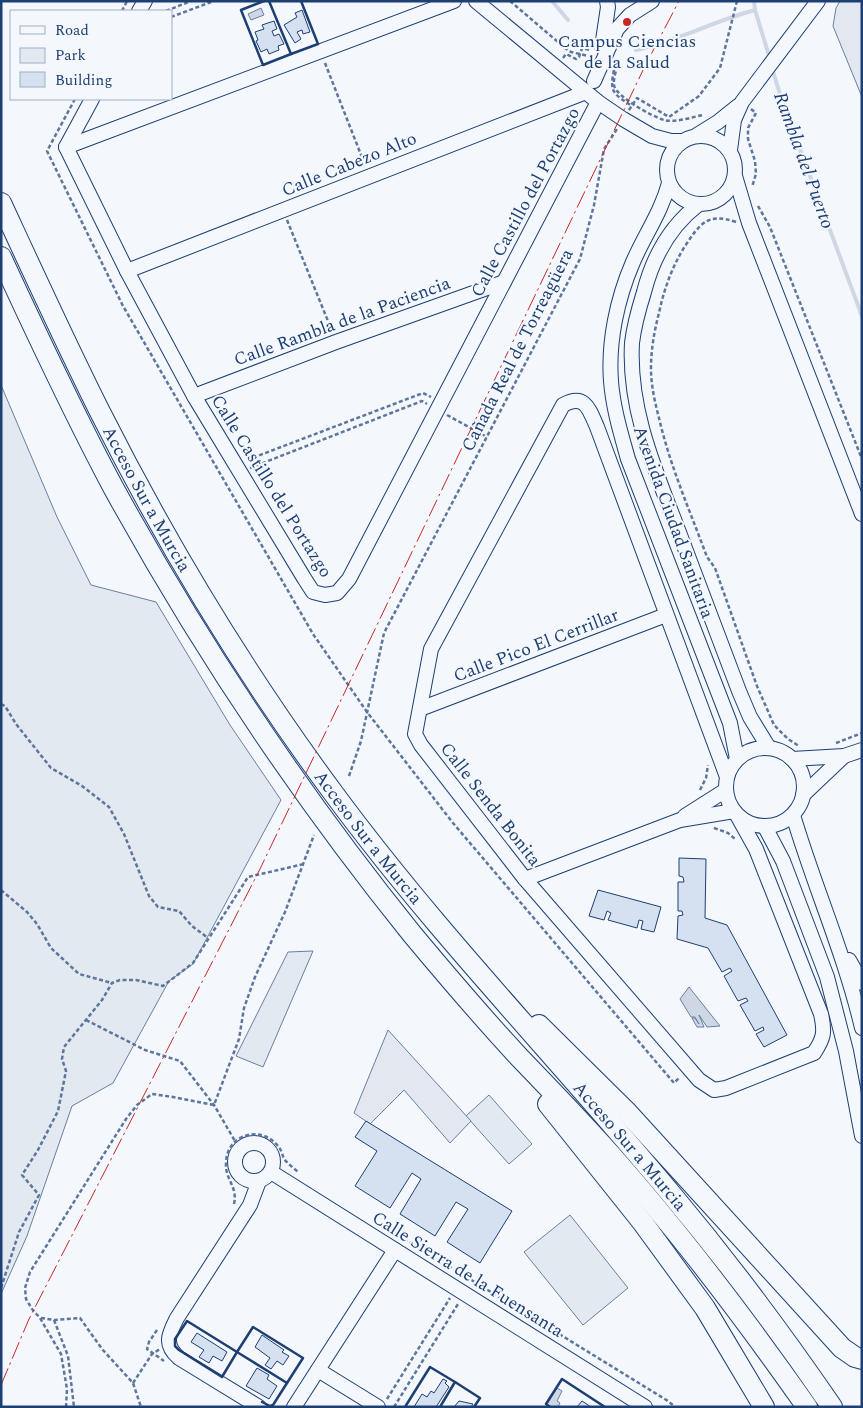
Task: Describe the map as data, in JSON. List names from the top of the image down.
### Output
{
  "streets": {
    "highway": ["Acceso Sur a Murcia"],
    "street": [
      "Calle Cabezo Alto",
      "Calle Castillo del Portazgo",
      "Calle Rambla de la Paciencia",
      "Avenida Ciudad Sanitaria",
      "Calle Pico El Cerrillar",
      "Calle Senda Bonita",
      "Calle Sierra de la Fuensanta"
    ],
    "path": ["Cañada Real de Torreagüera"]
  },
  "crossings": [
    ["Calle Cabezo Alto", "Calle Castillo del Portazgo"],
    ["Calle Castillo del Portazgo", "Calle Rambla de la Paciencia"],
    ["Avenida Ciudad Sanitaria", "Calle Senda Bonita"],
    ["Calle Pico El Cerrillar", "Calle Senda Bonita"]
  ],
  "water": ["Rambla del Puerto"],
  "places": ["Campus Ciencias de la Salud"],
  "legend": ["Road", "Park", "Building"]
}
